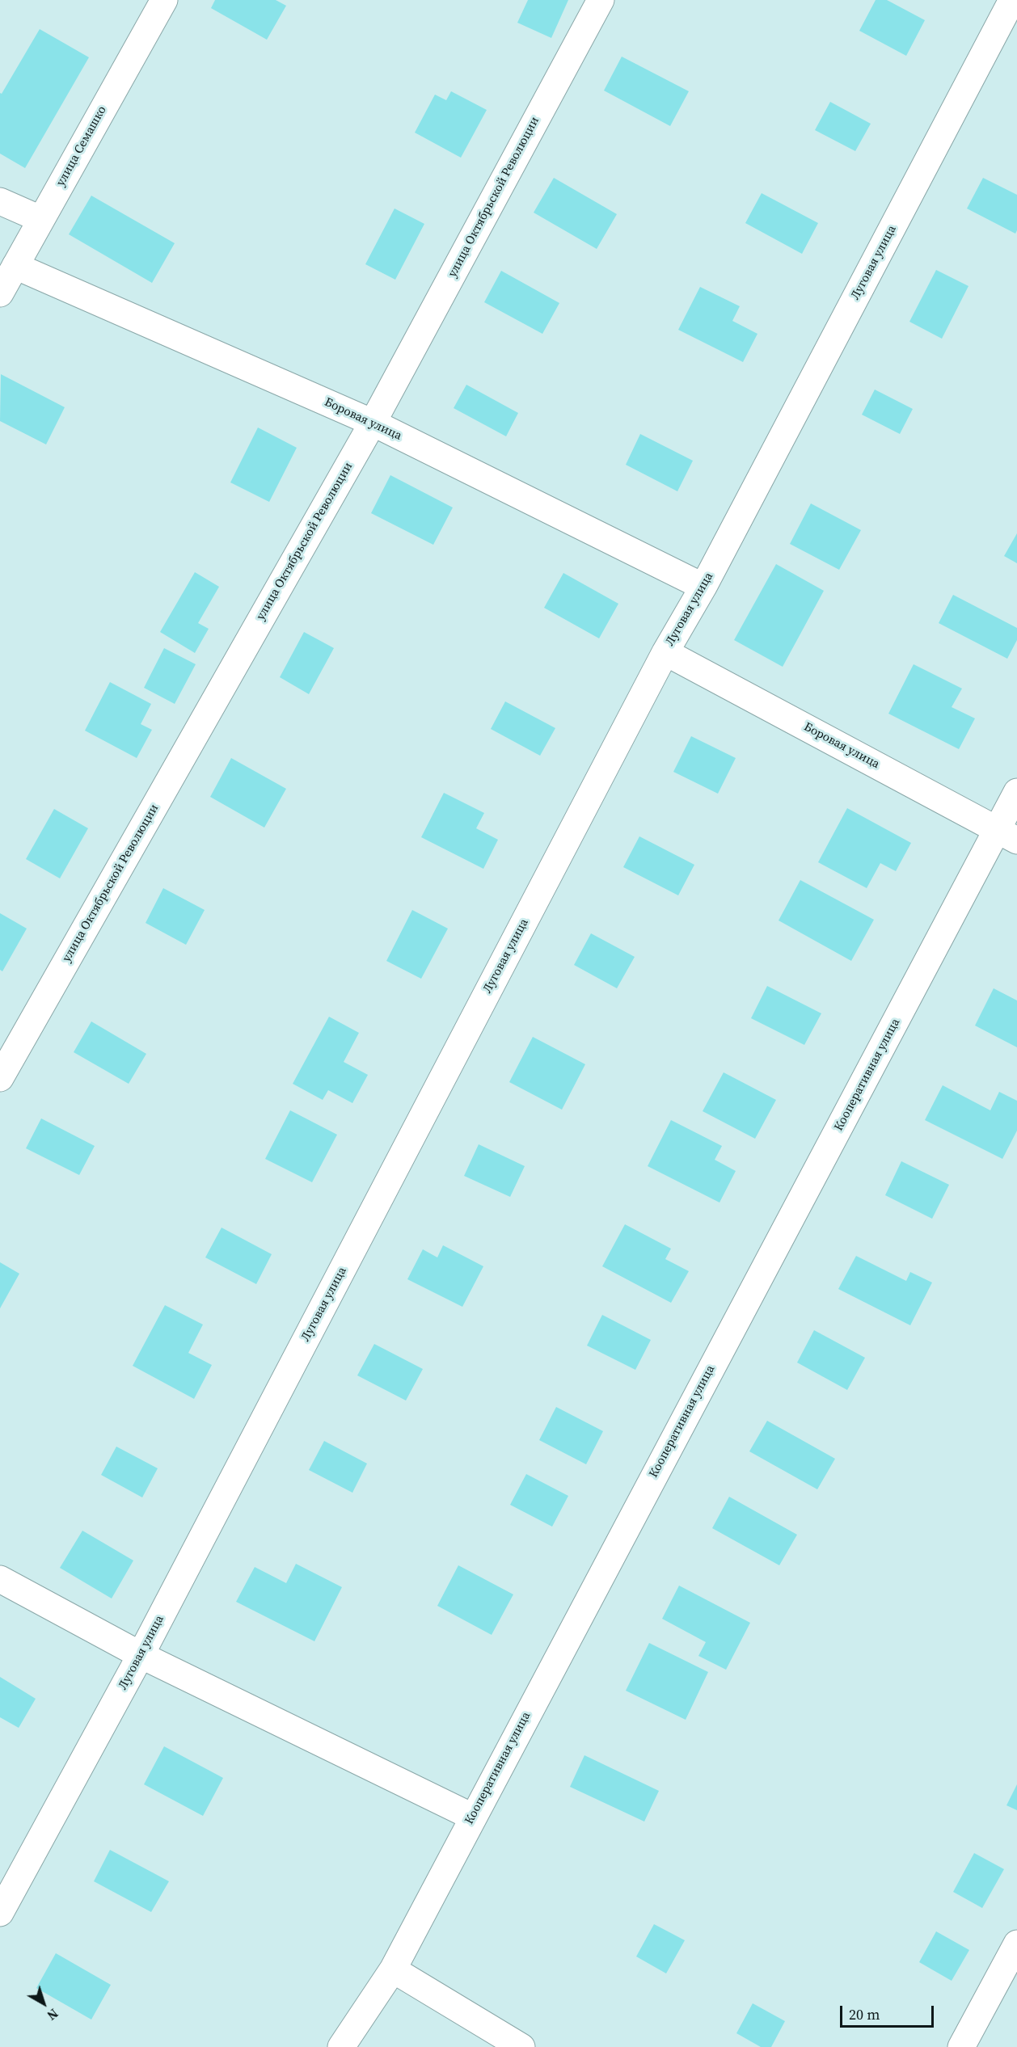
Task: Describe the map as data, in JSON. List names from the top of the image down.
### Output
{
  "streets": {
    "street": [
      "улица Семашко",
      "улица Октябрьской Революции",
      "Луговая улица",
      "Боровая улица",
      "Кооперативная улица"
    ]
  },
  "crossings": [
    ["улица Семашко", "Боровая улица"],
    ["улица Октябрьской Революции", "Боровая улица"],
    ["Луговая улица", "Боровая улица"],
    ["Боровая улица", "Кооперативная улица"]
  ],
  "scale_bar": "20 m",
  "north": "bottom right"
}
